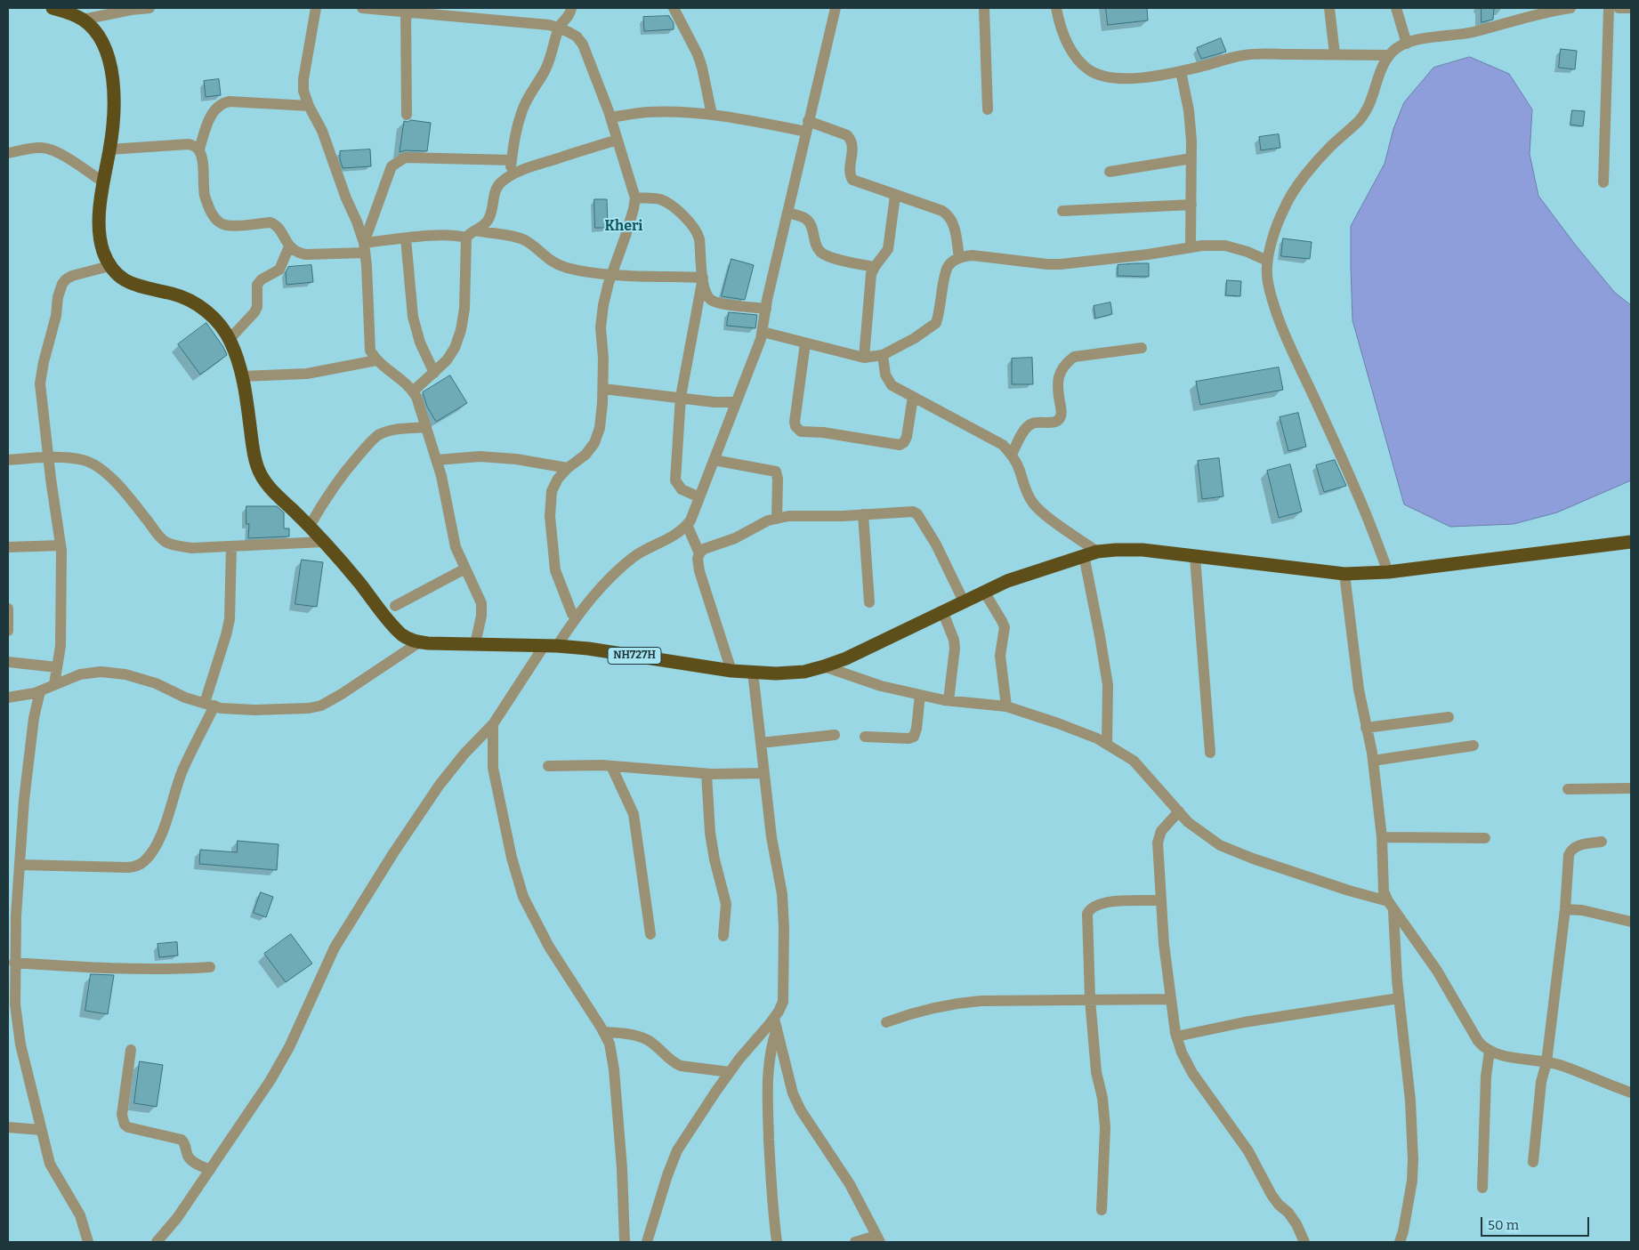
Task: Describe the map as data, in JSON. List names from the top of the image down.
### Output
{
  "streets": {
    "highway": ["NH727H"]
  },
  "districts": ["Kheri"],
  "scale_bar": "50 m"
}
